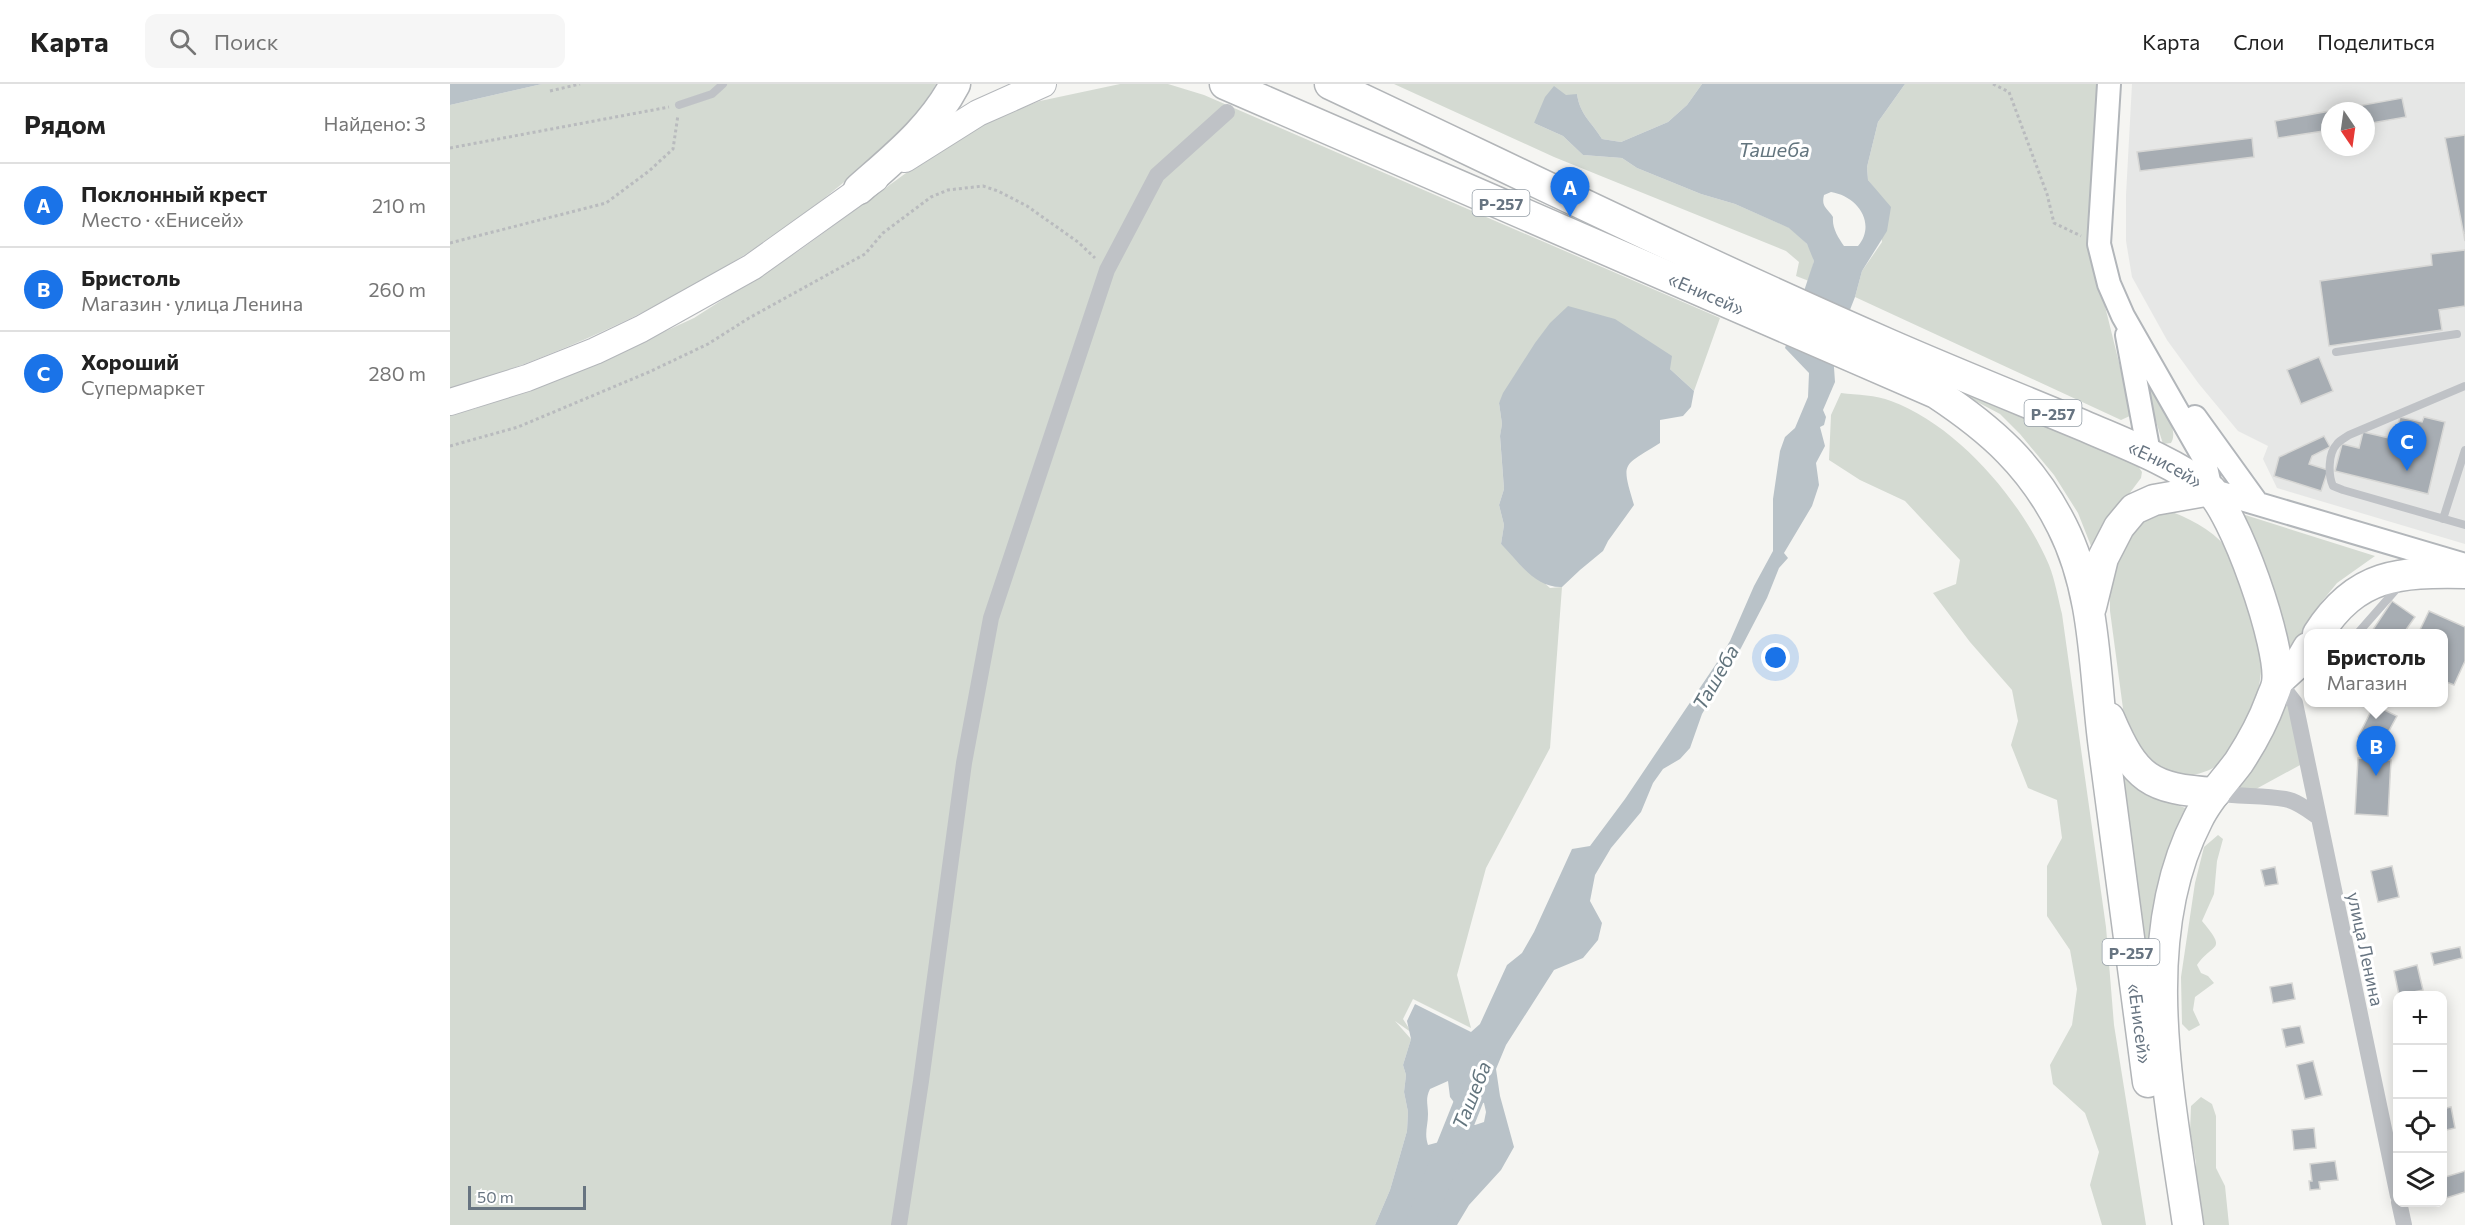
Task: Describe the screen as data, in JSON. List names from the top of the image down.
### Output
{
  "streets": {
    "highway": ["Р-257", "«Енисей»"],
    "street": ["улица Ленина"]
  },
  "crossings": [
    ["«Енисей»", "улица Ленина"]
  ],
  "water": ["Ташеба"],
  "scale_bar": "50 m",
  "north": "bottom",
  "page": {
    "header": "Карта",
    "search": "Поиск",
    "nav": ["Карта", "Слои", "Поделиться"],
    "heading": ["Рядом", "Найдено: 3"],
    "list": [
      {
        "mark": "A",
        "name": "Поклонный крест",
        "note": "Место · «Енисей»",
        "value": "210 m"
      },
      {
        "mark": "B",
        "name": "Бристоль",
        "note": "Магазин · улица Ленина",
        "value": "260 m"
      },
      {
        "mark": "C",
        "name": "Хороший",
        "note": "Супермаркет",
        "value": "280 m"
      }
    ],
    "pins": ["A", "C", "B"],
    "popup": ["Бристоль", "Магазин"],
    "map_buttons": ["+", "−"],
    "scale": "50 m"
  }
}
